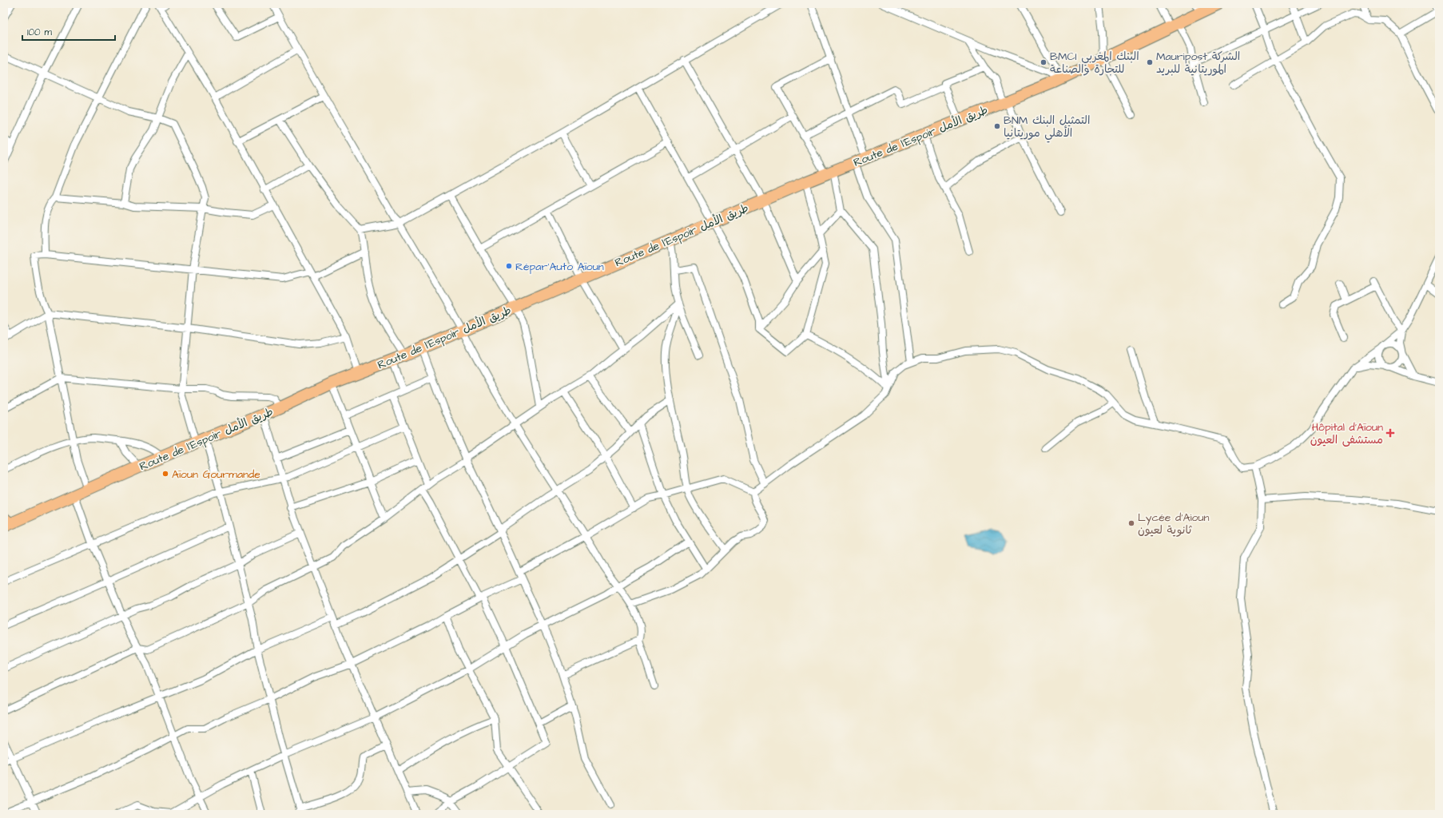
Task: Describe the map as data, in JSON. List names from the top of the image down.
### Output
{
  "streets": {
    "highway": ["Route de l’Espoir طريق الأمل"]
  },
  "places": {
    "other": [
      "BMCI البنك المغربي للتجارة والصناعة",
      "Mauripost الشركة الموريتانية للبريد",
      "BNM التمثيل البنك الأهلي موريتانيا",
      "Répar'Auto Aïoun",
      "Aïoun Gourmande",
      "Lycée d'Aioun ثانوية لعيون"
    ],
    "health": ["Hôpital d’Aïoun مستشفى العيون"]
  },
  "scale_bar": "100 m"
}
